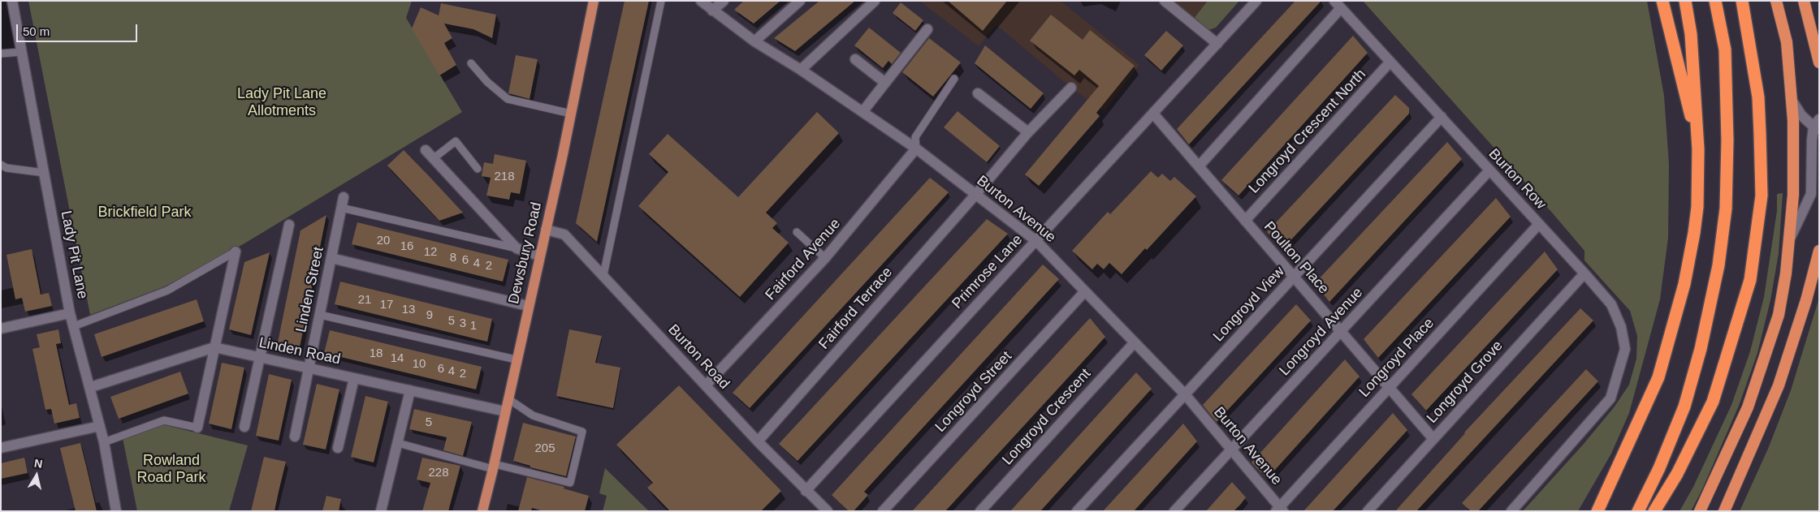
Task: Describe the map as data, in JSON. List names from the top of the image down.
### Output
{
  "streets": {
    "main road": ["Dewsbury Road"],
    "street": [
      "Longroyd Crescent North",
      "Burton Row",
      "Burton Avenue",
      "Lady Pit Lane",
      "Poulton Place",
      "Fairford Avenue",
      "Primrose Lane",
      "Linden Street",
      "Longroyd View",
      "Fairford Terrace",
      "Longroyd Avenue",
      "Linden Road",
      "Burton Road",
      "Longroyd Place",
      "Longroyd Grove",
      "Longroyd Street",
      "Longroyd Crescent"
    ]
  },
  "crossings": [
    ["Longroyd Crescent North", "Burton Row"],
    ["Longroyd Crescent North", "Poulton Place"],
    ["Burton Row", "Longroyd View"],
    ["Burton Row", "Longroyd Avenue"],
    ["Burton Row", "Longroyd Place"],
    ["Burton Row", "Longroyd Grove"],
    ["Burton Avenue", "Fairford Avenue"],
    ["Burton Avenue", "Primrose Lane"],
    ["Burton Avenue", "Longroyd View"],
    ["Burton Avenue", "Fairford Terrace"],
    ["Burton Avenue", "Longroyd Avenue"],
    ["Burton Avenue", "Longroyd Place"],
    ["Burton Avenue", "Longroyd Street"],
    ["Burton Avenue", "Longroyd Crescent"],
    ["Dewsbury Road", "Linden Road"],
    ["Dewsbury Road", "Burton Road"],
    ["Lady Pit Lane", "Linden Road"],
    ["Poulton Place", "Primrose Lane"],
    ["Poulton Place", "Longroyd View"],
    ["Poulton Place", "Longroyd Avenue"],
    ["Poulton Place", "Longroyd Place"],
    ["Poulton Place", "Longroyd Grove"],
    ["Fairford Avenue", "Burton Road"],
    ["Primrose Lane", "Burton Road"],
    ["Linden Street", "Linden Road"],
    ["Fairford Terrace", "Burton Road"]
  ],
  "parks": ["Lady Pit Lane Allotments", "Brickfield Park", "Rowland Road Park"],
  "house_numbers": [
    "218",
    "20",
    "16",
    "12",
    "8",
    "6",
    "4",
    "2",
    "21",
    "17",
    "13",
    "9",
    "5",
    "3",
    "1",
    "18",
    "14",
    "10",
    "6",
    "4",
    "2",
    "5",
    "205",
    "228"
  ],
  "scale_bar": "50 m",
  "north": "top"
}
